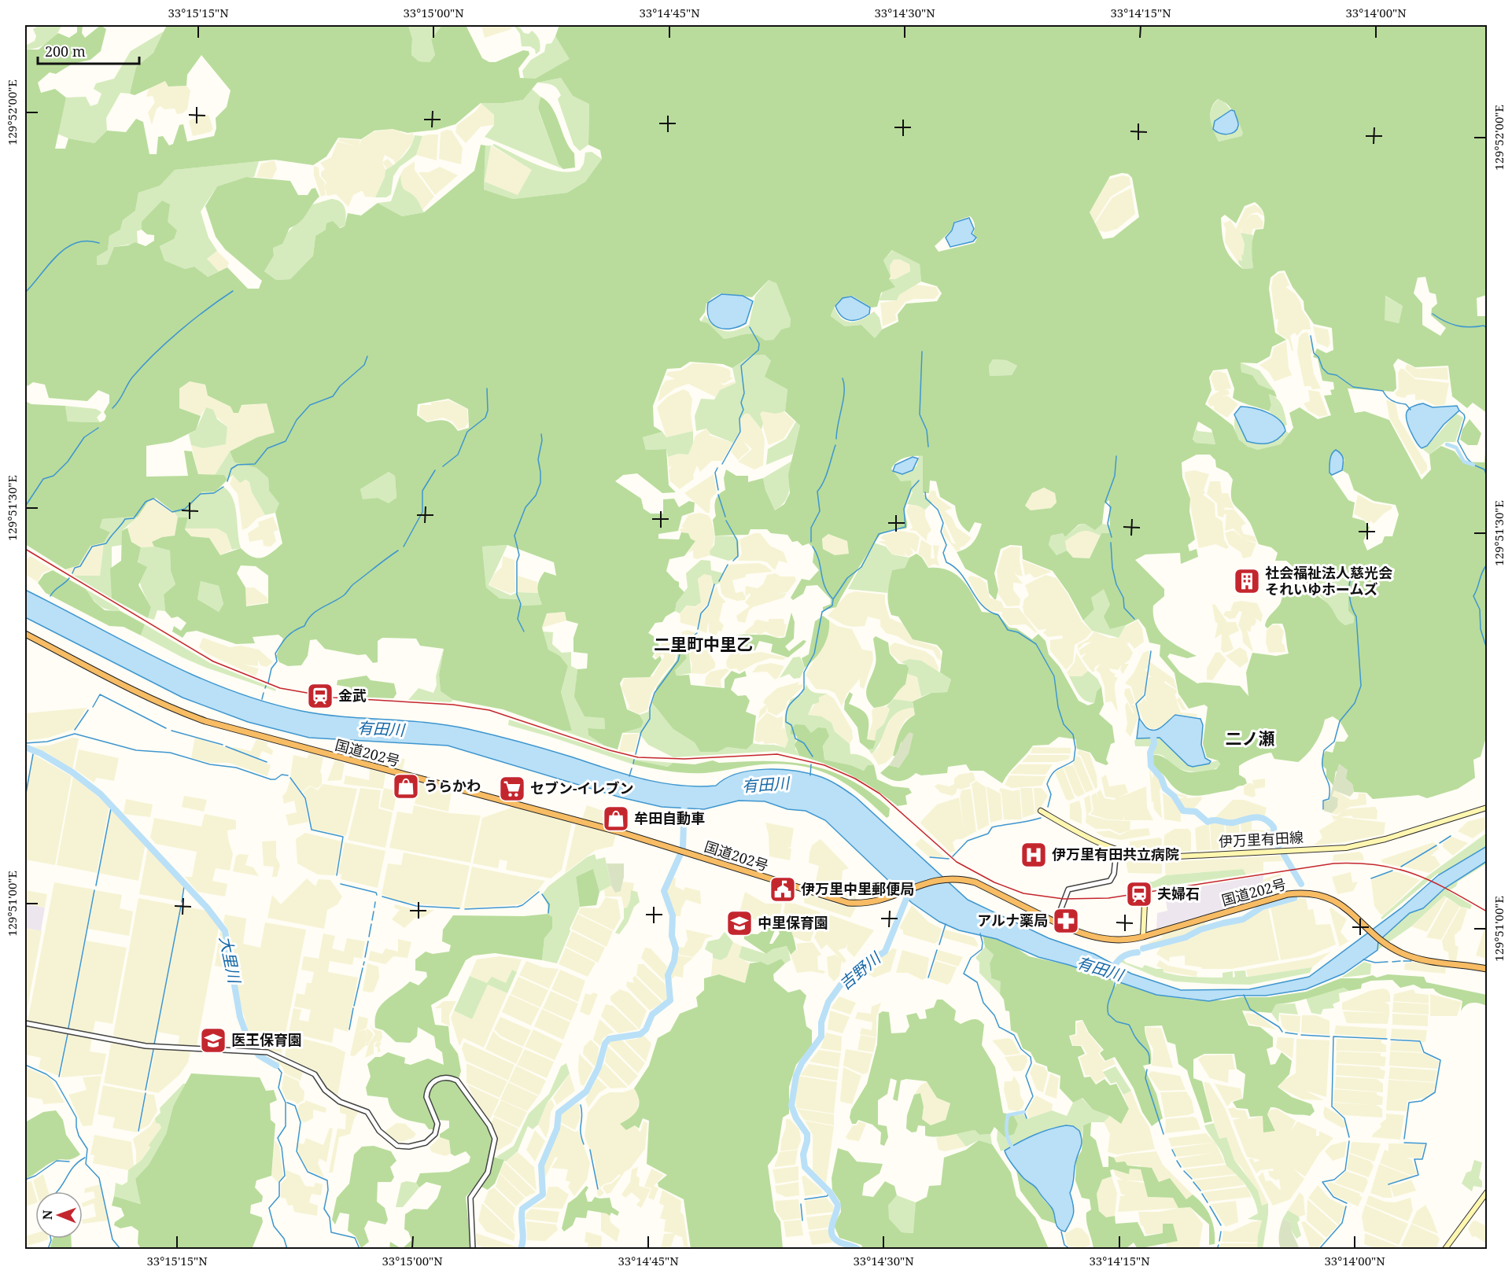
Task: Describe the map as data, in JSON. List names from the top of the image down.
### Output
{
  "streets": {
    "highway": ["国道202号"],
    "main road": ["伊万里有田線"]
  },
  "districts": ["二里町中里乙", "二ノ瀬"],
  "water": ["有田川", "大里川", "吉野川"],
  "places": {
    "building": ["社会福祉法人慈光会 それいゆホームズ"],
    "station": ["金武", "夫婦石"],
    "shop": ["うらかわ", "牟田自動車"],
    "supermarket": ["セブン-イレブン"],
    "hospital": ["伊万里有田共立病院"],
    "public building": ["伊万里中里郵便局"],
    "pharmacy": ["アルナ薬局"],
    "school or university": ["中里保育園", "医王保育園"]
  },
  "scale_bar": "200 m",
  "north": "left",
  "coordinates": [
    "33°15'15\"N",
    "33°15'00\"N",
    "33°14'45\"N",
    "33°14'30\"N",
    "33°14'15\"N",
    "33°14'00\"N",
    "129°52'00\"E",
    "129°51'30\"E",
    "129°51'00\"E"
  ]
}
